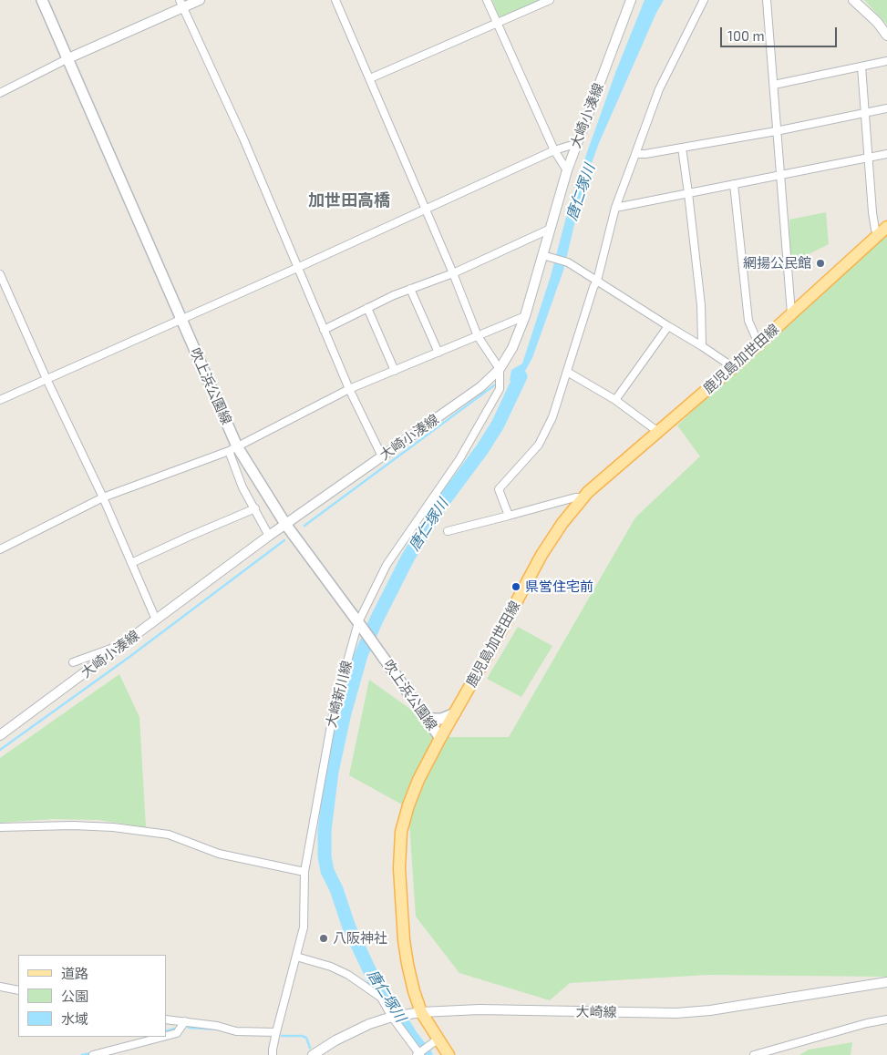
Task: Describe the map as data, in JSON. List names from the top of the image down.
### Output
{
  "streets": {
    "main road": ["鹿児島加世田線", "吹上浜公園線"],
    "street": ["大崎小湊線", "大崎新川線", "大崎線"]
  },
  "crossings": [
    ["大崎小湊線", "吹上浜公園線"],
    ["大崎小湊線", "大崎新川線"],
    ["鹿児島加世田線", "吹上浜公園線"],
    ["鹿児島加世田線", "大崎線"],
    ["吹上浜公園線", "大崎新川線"]
  ],
  "districts": ["加世田高橋"],
  "water": ["唐仁塚川"],
  "places": ["網揚公民館", "県営住宅前", "八阪神社"],
  "legend": ["道路", "公園", "水域"],
  "scale_bar": "100 m"
}
